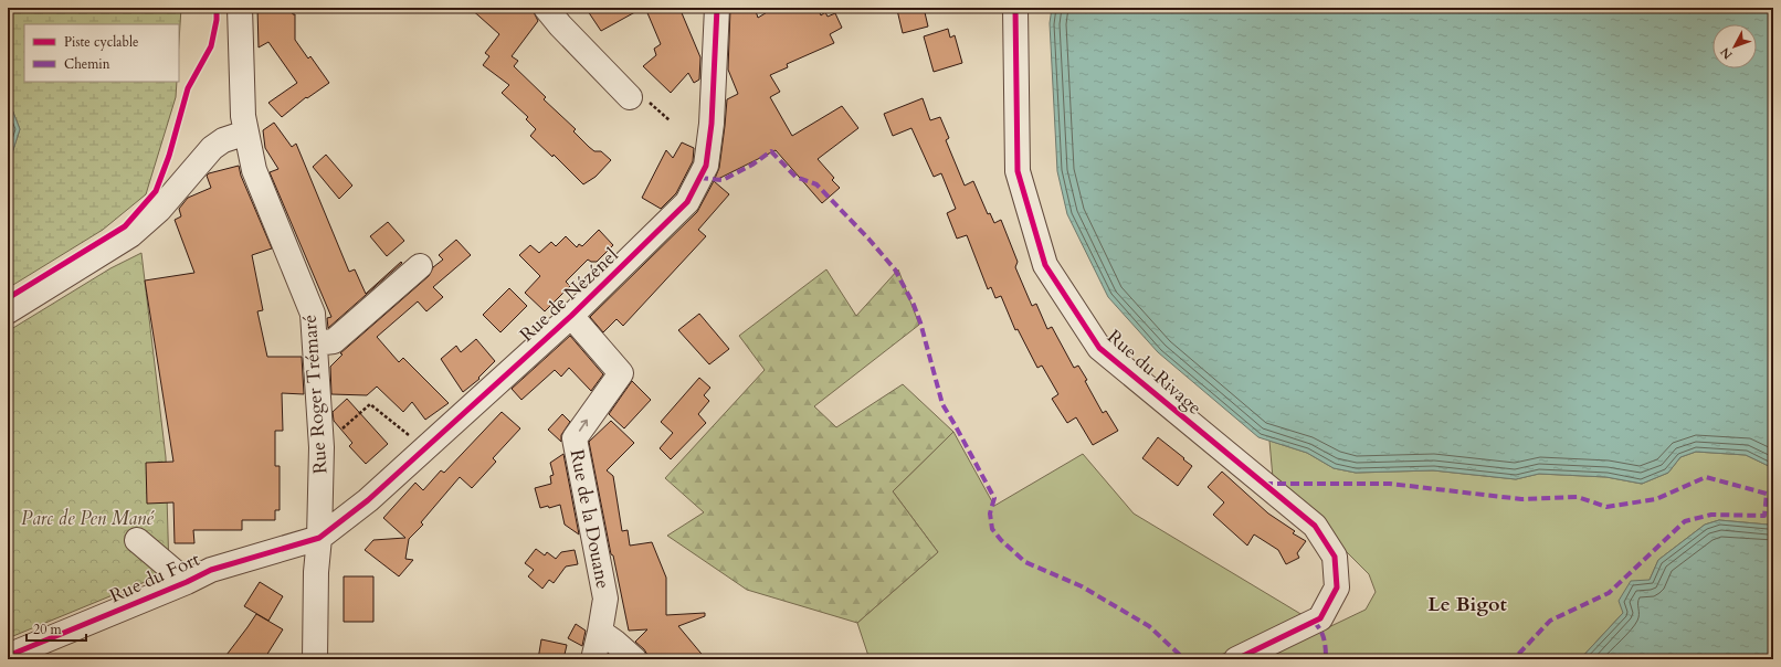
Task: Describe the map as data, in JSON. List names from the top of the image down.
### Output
{
  "streets": {
    "street": [
      "Rue de Nézénel",
      "Rue du Rivage",
      "Rue Roger Trémaré",
      "Rue de la Douane",
      "Rue du Fort"
    ]
  },
  "crossings": [
    ["Rue de Nézénel", "Rue Roger Trémaré"],
    ["Rue de Nézénel", "Rue de la Douane"],
    ["Rue de Nézénel", "Rue du Fort"],
    ["Rue Roger Trémaré", "Rue du Fort"]
  ],
  "one_way": ["Rue de la Douane"],
  "districts": ["Le Bigot"],
  "parks": ["Parc de Pen Mané"],
  "legend": ["Piste cyclable", "Chemin"],
  "scale_bar": "20 m",
  "north": "bottom left"
}
